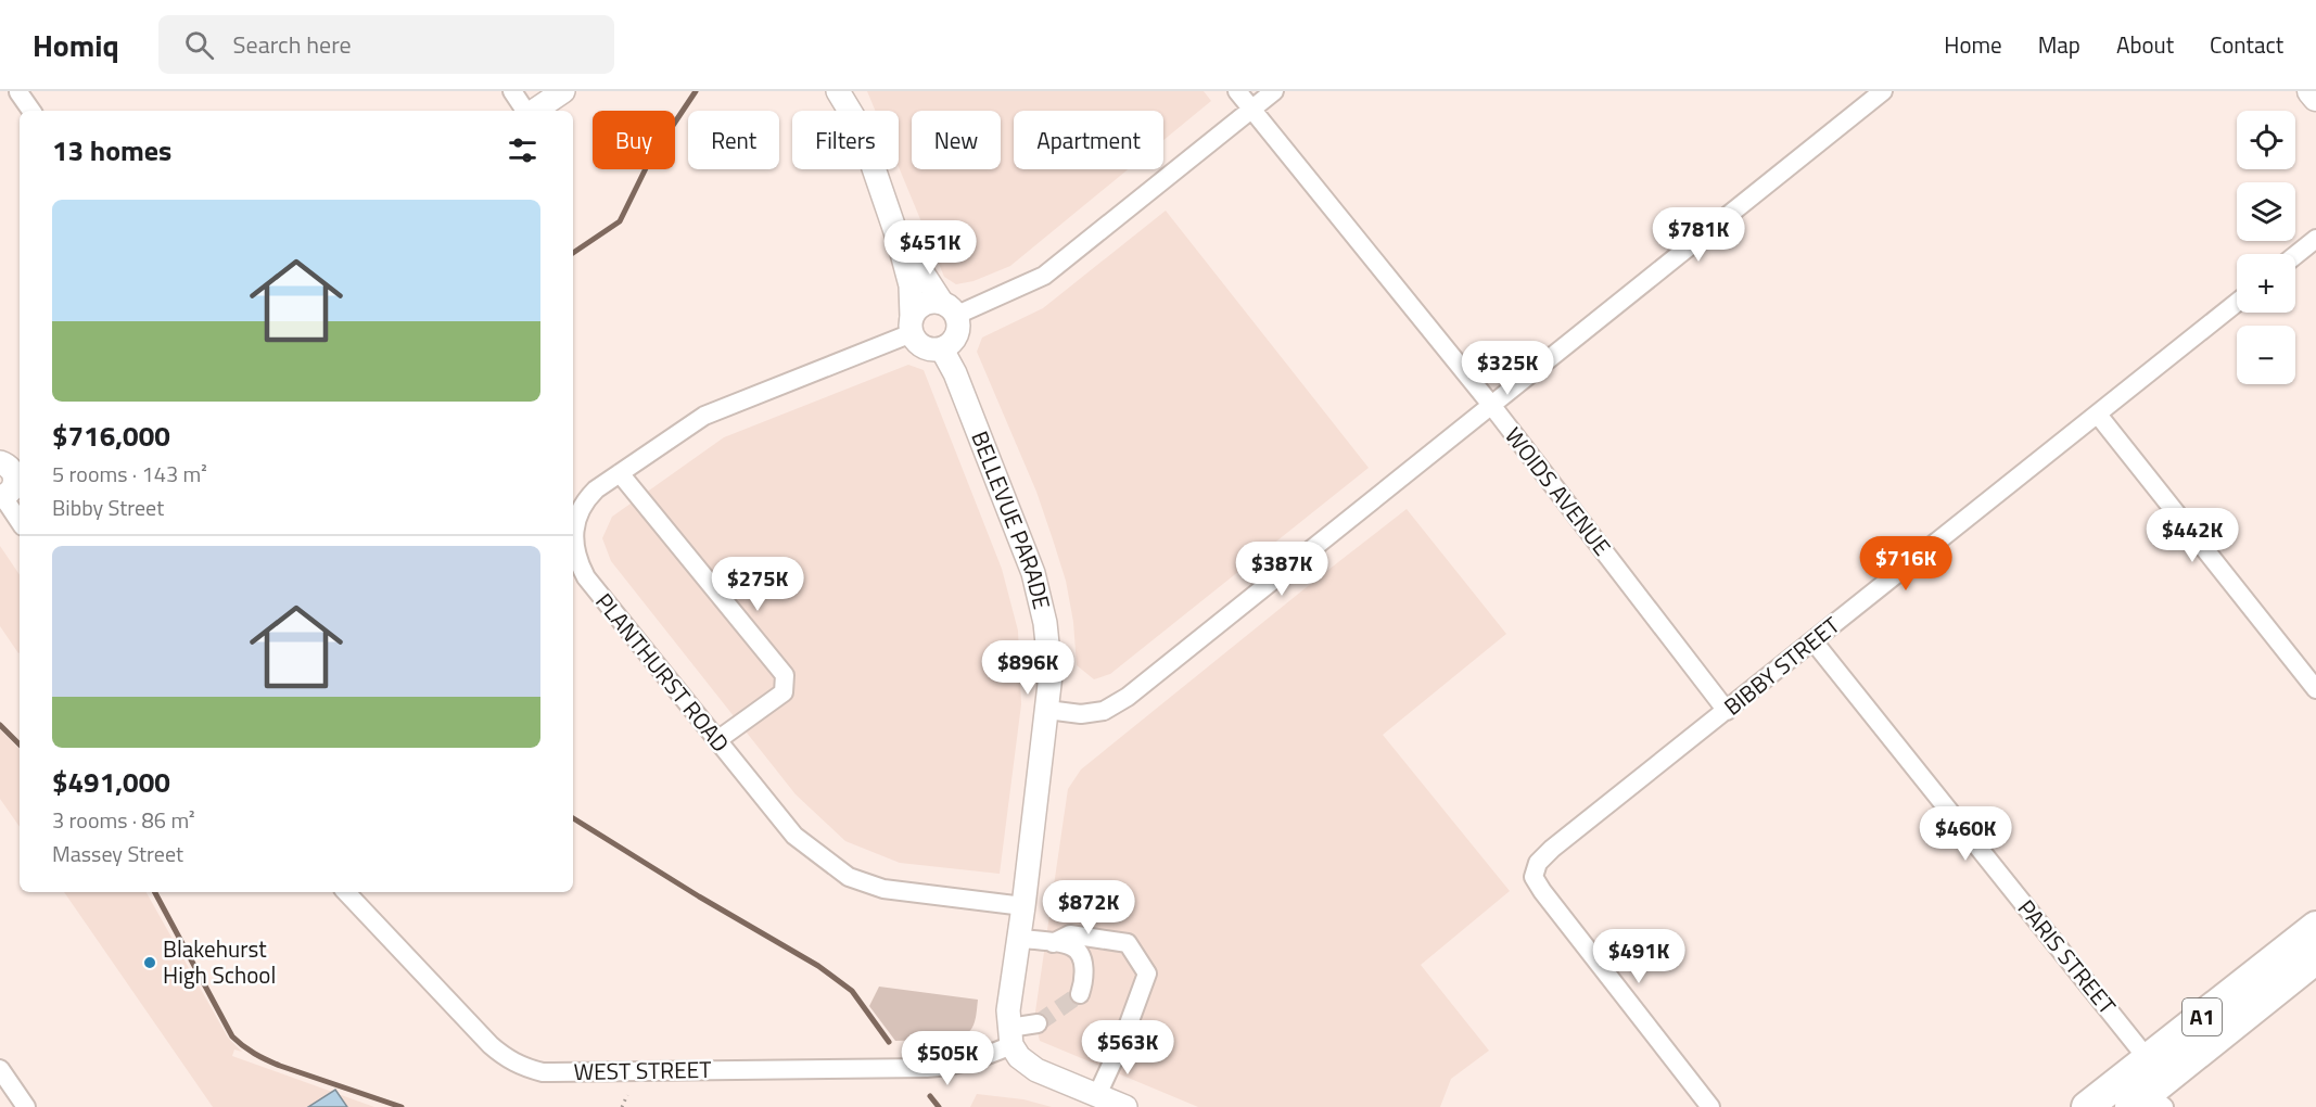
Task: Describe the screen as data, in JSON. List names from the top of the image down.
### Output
{
  "streets": {
    "highway": ["A1"],
    "street": [
      "WOIDS AVENUE",
      "BELLEVUE PARADE",
      "BIBBY STREET",
      "PLANTHURST ROAD",
      "PARIS STREET",
      "WEST STREET"
    ]
  },
  "crossings": [
    ["WOIDS AVENUE", "BIBBY STREET"],
    ["BELLEVUE PARADE", "PLANTHURST ROAD"],
    ["BELLEVUE PARADE", "WEST STREET"],
    ["BIBBY STREET", "PARIS STREET"],
    ["PARIS STREET", "A1"]
  ],
  "places": ["Blakehurst High School"],
  "page": {
    "header": "Homiq",
    "search": "Search here",
    "nav": [
      "Home",
      "Map",
      "About",
      "Contact"
    ],
    "map_buttons": ["+", "−"],
    "chip": [
      "Buy",
      "Rent",
      "Filters",
      "New",
      "Apartment"
    ],
    "heading": "13 homes",
    "list": [
      {
        "name": "$716,000",
        "note": "5 rooms · 143 m² · Bibby Street"
      },
      {
        "name": "$491,000",
        "note": "3 rooms · 86 m² · Massey Street"
      }
    ],
    "price": [
      "$781K",
      "$451K",
      "$325K",
      "$442K",
      "$716K",
      "$387K",
      "$275K",
      "$896K",
      "$460K",
      "$872K",
      "$491K",
      "$563K",
      "$505K"
    ]
  }
}
